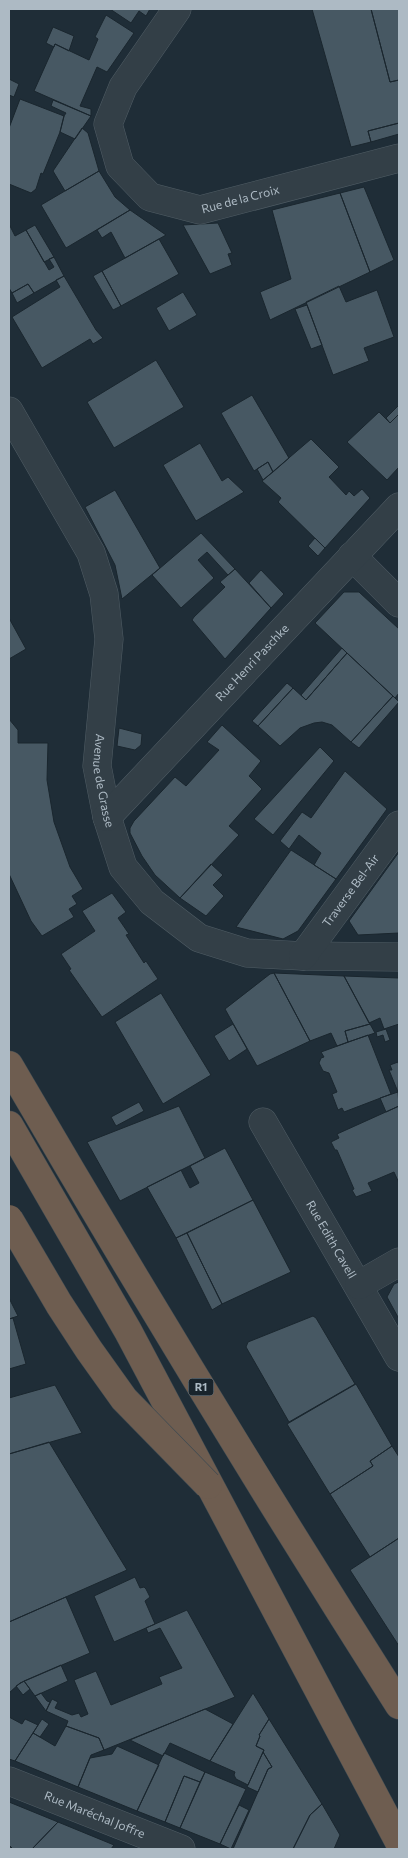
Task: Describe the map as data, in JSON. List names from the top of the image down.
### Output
{
  "streets": {
    "highway": ["R1"],
    "street": [
      "Rue de la Croix",
      "Rue Henri Paschke",
      "Avenue de Grasse",
      "Traverse Bel-Air",
      "Rue Edith Cavell",
      "Rue Maréchal Joffre"
    ]
  },
  "crossings": [
    ["Rue Henri Paschke", "Avenue de Grasse"],
    ["Avenue de Grasse", "Traverse Bel-Air"]
  ]
}
